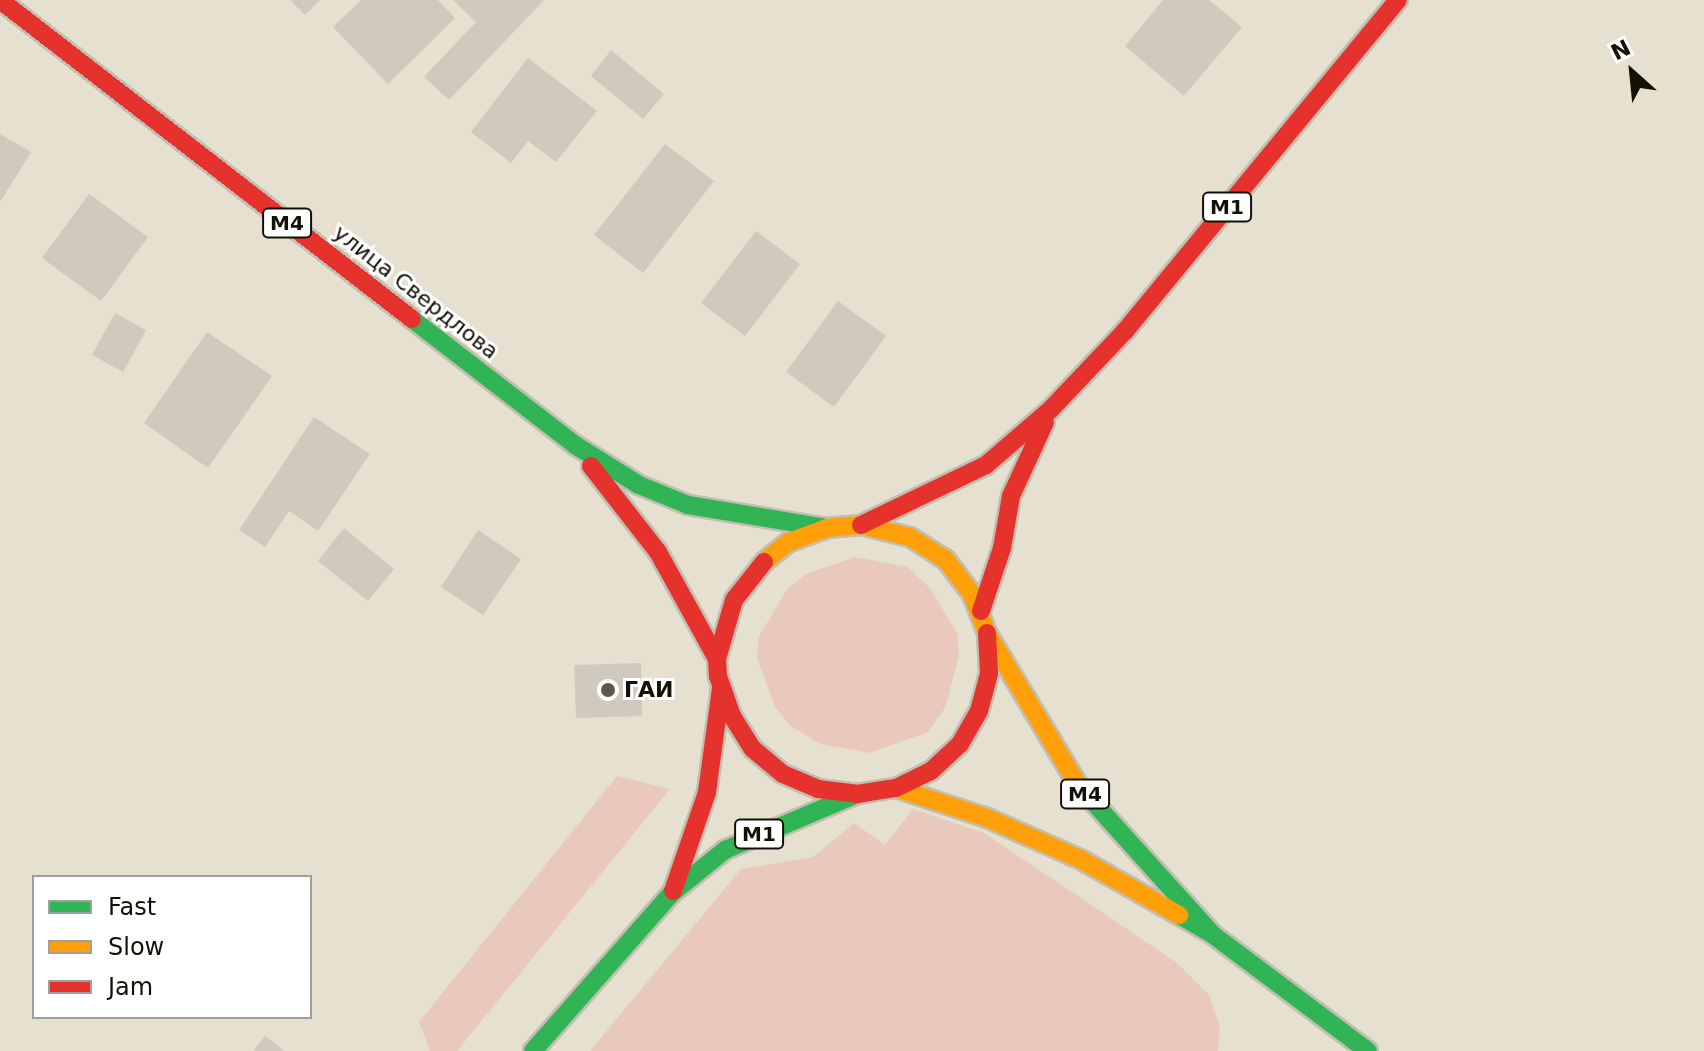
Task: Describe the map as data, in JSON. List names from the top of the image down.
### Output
{
  "streets": {
    "highway": ["M1", "M4", "улица Свердлова"]
  },
  "crossings": [
    ["M1", "M4"],
    ["M1", "улица Свердлова"],
    ["M4", "улица Свердлова"]
  ],
  "places": ["ГАИ"],
  "legend": ["Fast", "Slow", "Jam"],
  "north": "top left"
}
